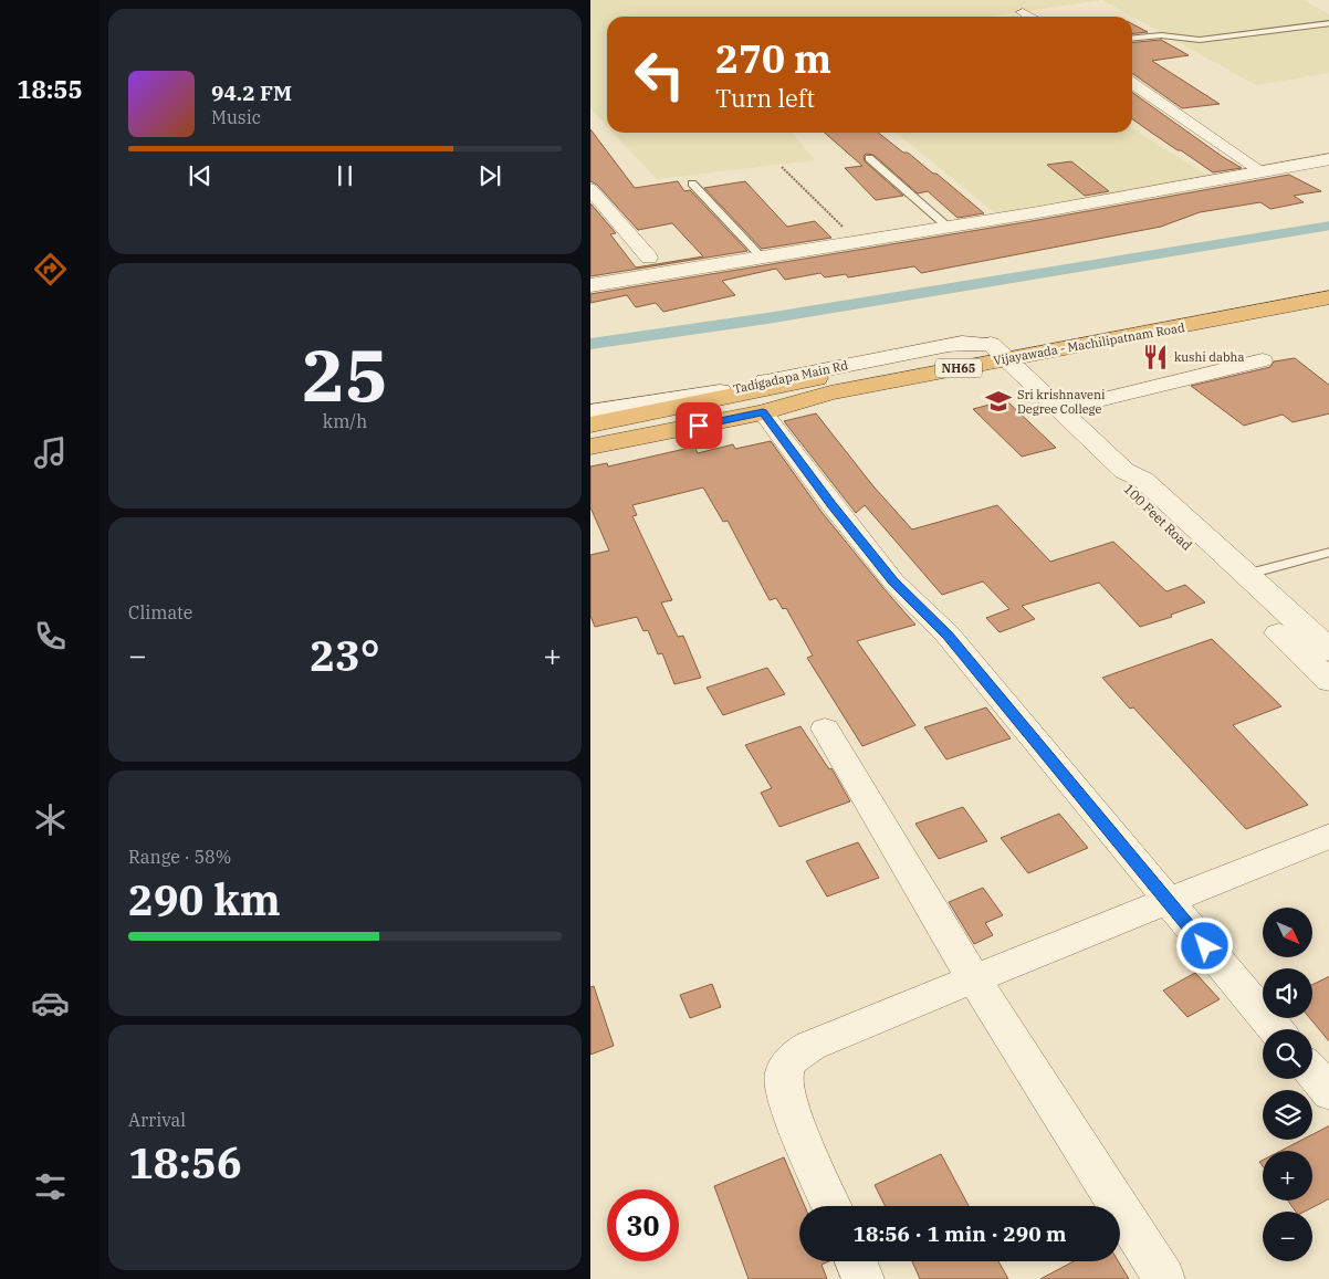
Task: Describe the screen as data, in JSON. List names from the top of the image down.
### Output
{
  "streets": {
    "highway": ["Vijayawada - Machilipatnam Road", "NH65"],
    "street": ["Tadigadapa Main Rd", "100 Feet Road"]
  },
  "crossings": [
    ["Vijayawada - Machilipatnam Road", "Tadigadapa Main Rd"]
  ],
  "places": {
    "restaurant": ["kushi dabha"],
    "school or university": ["Sri krishnaveni Degree College"]
  },
  "north": "bottom right",
  "page": {
    "tabs": "18:55",
    "turn": ["270 m", "Turn left"],
    "song": ["94.2 FM", "Music"],
    "tile": [
      ["25", "km/h"],
      "Climate",
      ["Range · 58%", "290 km"],
      ["Arrival", "18:56"]
    ],
    "heat": ["−", "23°", "+"],
    "map_buttons": ["+", "−"],
    "limit": "30",
    "trip": "18:56 · 1 min · 290 m"
  }
}
